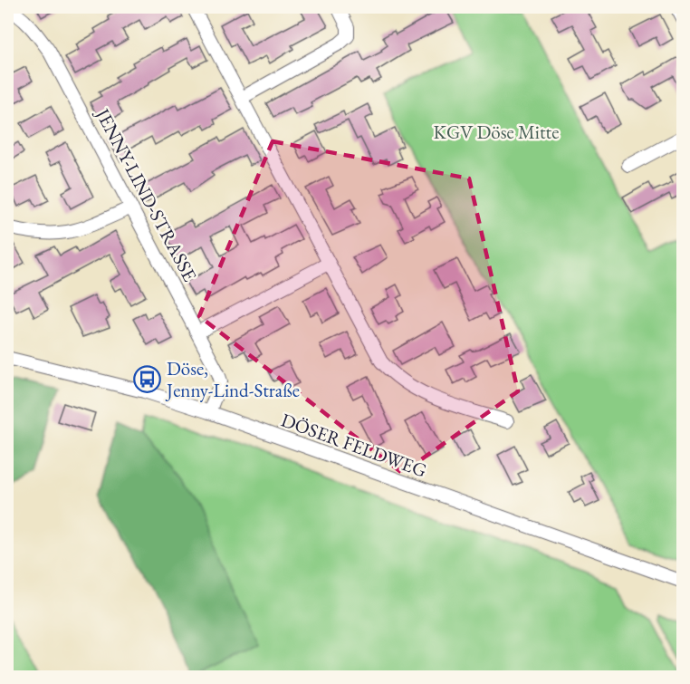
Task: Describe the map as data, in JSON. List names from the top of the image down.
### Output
{
  "streets": {
    "street": ["JENNY-LIND-STRASSE", "DÖSER FELDWEG"]
  },
  "crossings": [
    ["JENNY-LIND-STRASSE", "DÖSER FELDWEG"]
  ],
  "parks": ["KGV Döse Mitte"],
  "places": {
    "bus stop": ["Döse, Jenny-Lind-Straße"]
  }
}
